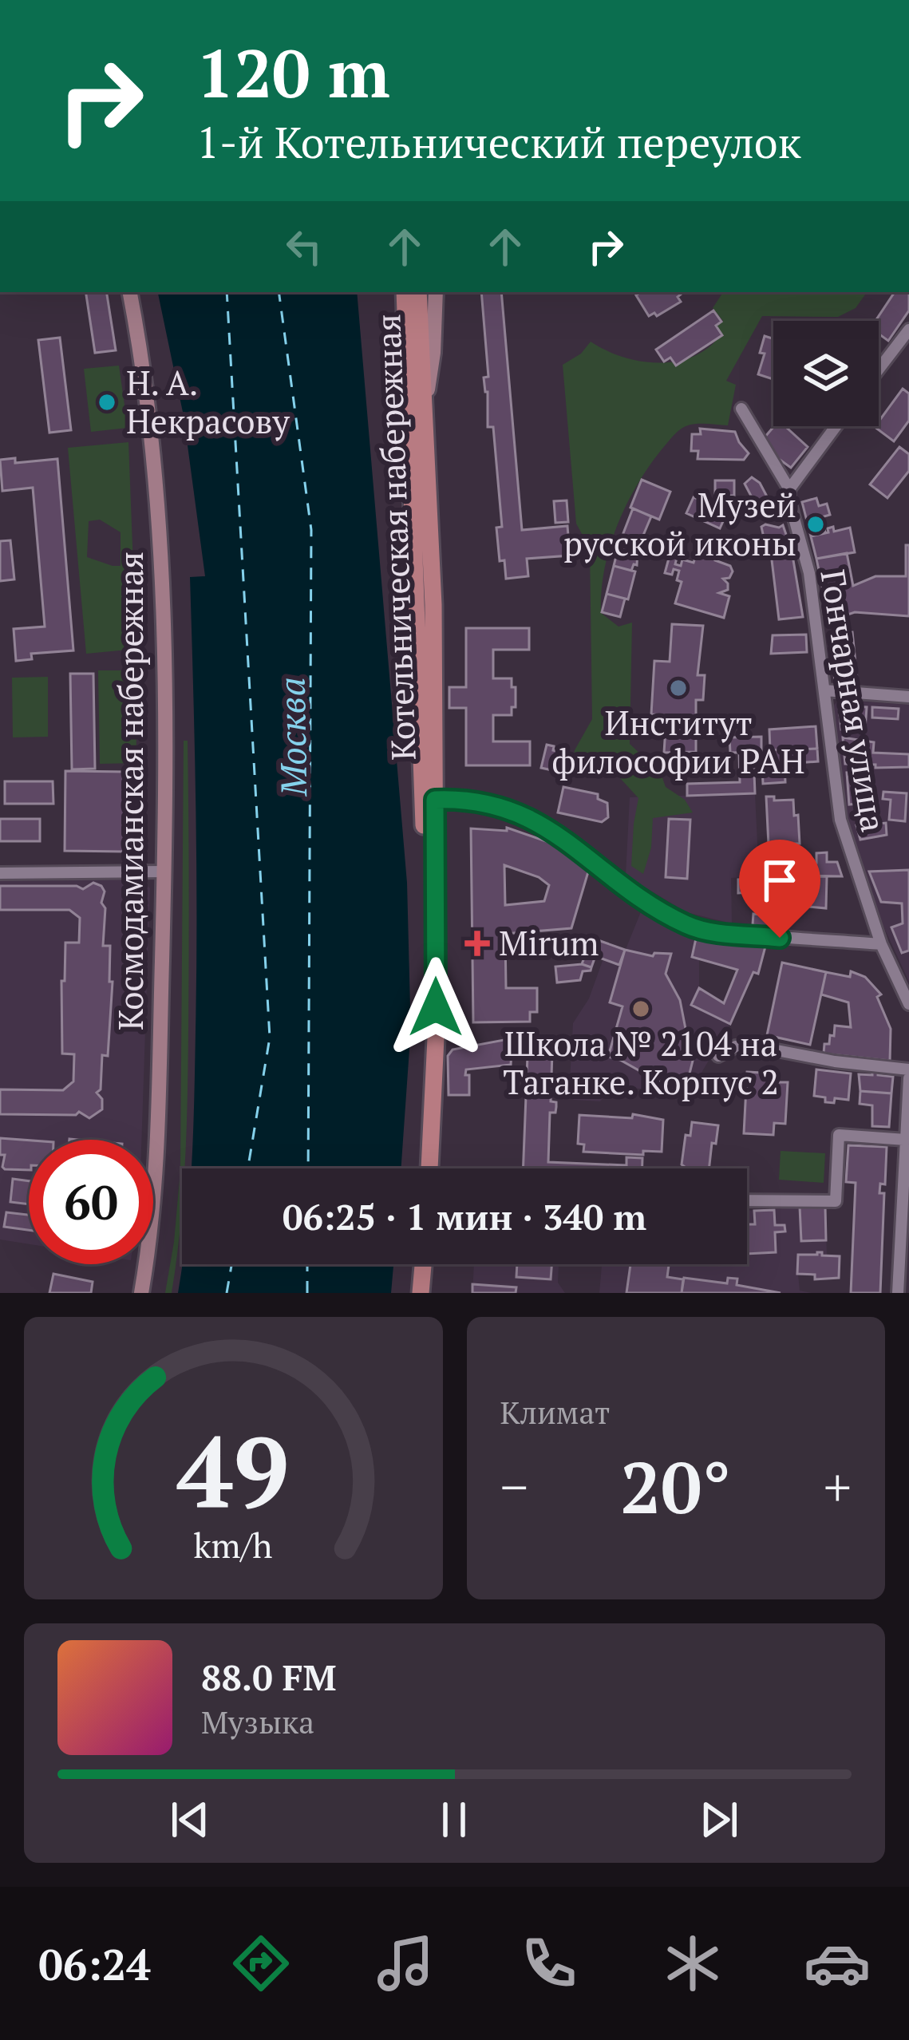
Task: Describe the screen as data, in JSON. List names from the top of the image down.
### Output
{
  "streets": {
    "main road": ["Котельническая набережная", "Космодамианская набережная"],
    "street": ["Гончарная улица"]
  },
  "water": ["Москва"],
  "places": {
    "other": [
      "Н. А. Некрасову",
      "Музей русской иконы",
      "Институт философии РАН",
      "Школа № 2104 на Таганке. Корпус 2"
    ],
    "health": ["Mirum"]
  },
  "page": {
    "turn": ["120 m", "1-й Котельнический переулок"],
    "limit": "60",
    "trip": "06:25 · 1 мин · 340 m",
    "tile": "Климат",
    "heat": ["−", "20°", "+"],
    "song": ["88.0 FM", "Музыка"],
    "tabs": "06:24",
    "gauge": ["49", "km/h"]
  }
}
